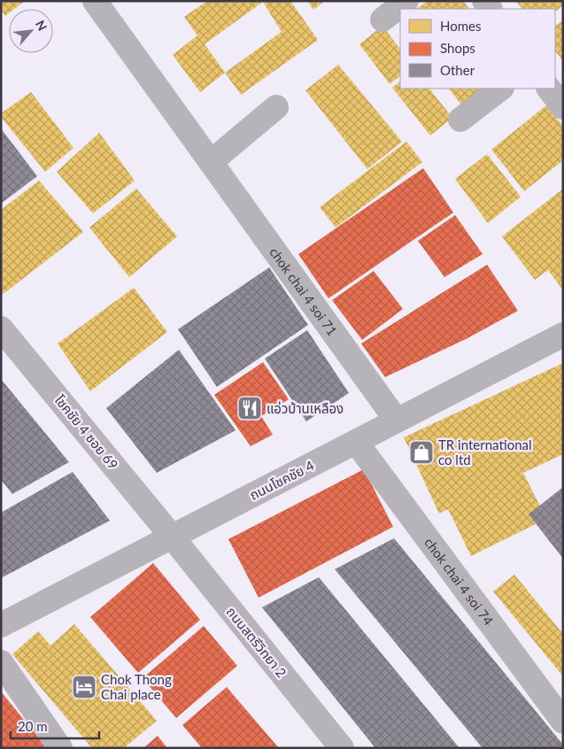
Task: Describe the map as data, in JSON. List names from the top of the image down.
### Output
{
  "streets": {
    "street": [
      "chok chai 4 soi 71",
      "โชคชัย 4 ซอย 69",
      "ถนนโชคชัย 4",
      "chok chai 4 soi 74",
      "ถนนสตรีวิทยา 2"
    ]
  },
  "crossings": [
    ["chok chai 4 soi 71", "ถนนโชคชัย 4"],
    ["โชคชัย 4 ซอย 69", "ถนนโชคชัย 4"],
    ["โชคชัย 4 ซอย 69", "ถนนสตรีวิทยา 2"],
    ["ถนนโชคชัย 4", "chok chai 4 soi 74"],
    ["ถนนโชคชัย 4", "ถนนสตรีวิทยา 2"]
  ],
  "places": {
    "restaurant": ["แอ่วบ้านเหลือง"],
    "shop": ["TR international co ltd"],
    "hotel": ["Chok Thong Chai place"]
  },
  "legend": ["Homes", "Shops", "Other"],
  "scale_bar": "20 m",
  "north": "top right"
}
